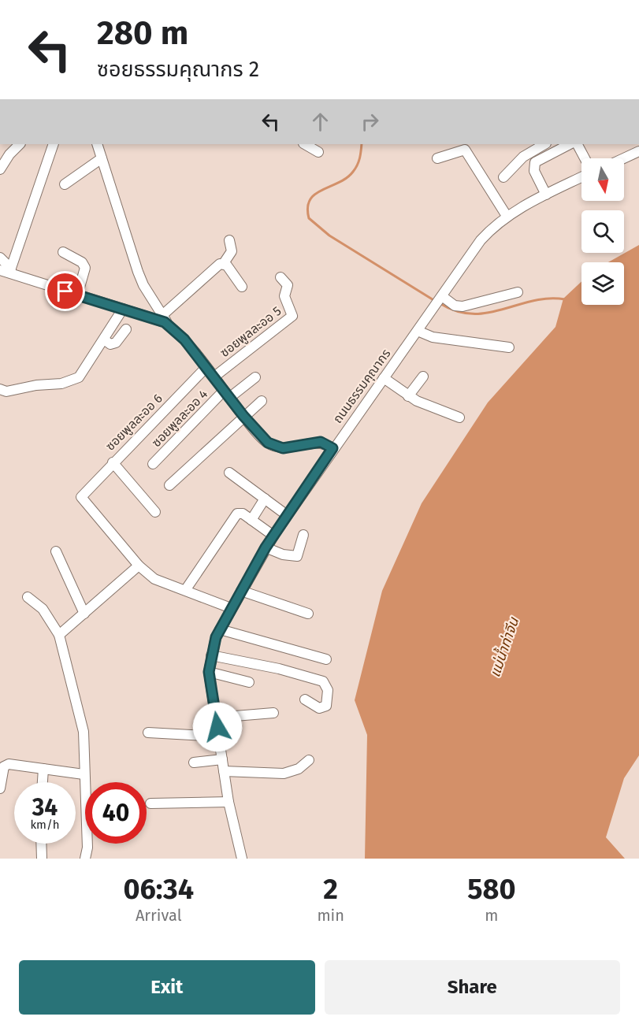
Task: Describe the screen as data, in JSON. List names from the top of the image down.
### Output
{
  "streets": {
    "street": [
      "ซอยพูลละออ 5",
      "ถนนธรรมคุณากร",
      "ซอยพูลละออ 4",
      "ซอยพูลละออ 6"
    ]
  },
  "water": ["แม่น้ำท่าจีน"],
  "north": "bottom",
  "page": {
    "turn": ["280 m", "ซอยธรรมคุณากร 2"],
    "speed": "34 km/h",
    "limit": "40",
    "eta": [
      "06:34",
      "Arrival",
      "2",
      "min",
      "580",
      "m"
    ],
    "buttons": ["Exit", "Share"]
  }
}
